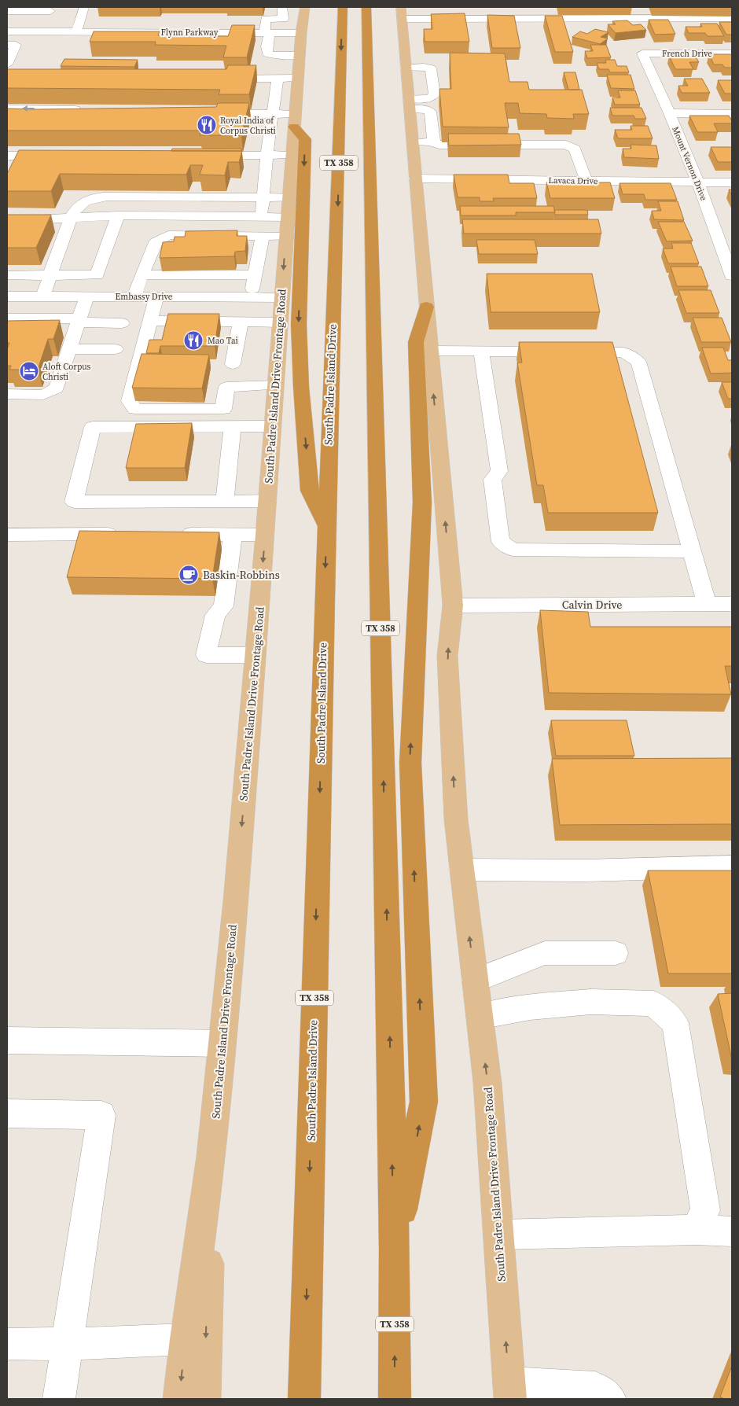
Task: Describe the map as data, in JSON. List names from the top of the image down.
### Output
{
  "streets": {
    "highway": ["TX 358", "South Padre Island Drive"],
    "main road": ["South Padre Island Drive Frontage Road"],
    "street": [
      "Flynn Parkway",
      "French Drive",
      "Mount Vernon Drive",
      "Lavaca Drive",
      "Embassy Drive",
      "Calvin Drive"
    ]
  },
  "crossings": [
    ["Flynn Parkway", "South Padre Island Drive Frontage Road"],
    ["French Drive", "Mount Vernon Drive"],
    ["Mount Vernon Drive", "Lavaca Drive"],
    ["Lavaca Drive", "South Padre Island Drive Frontage Road"],
    ["Embassy Drive", "South Padre Island Drive Frontage Road"],
    ["South Padre Island Drive Frontage Road", "Calvin Drive"]
  ],
  "places": {
    "restaurant": ["Royal India of Corpus Christi", "Mao Tai"],
    "hotel": ["Aloft Corpus Christi"],
    "cafe": ["Baskin-Robbins"]
  }
}
